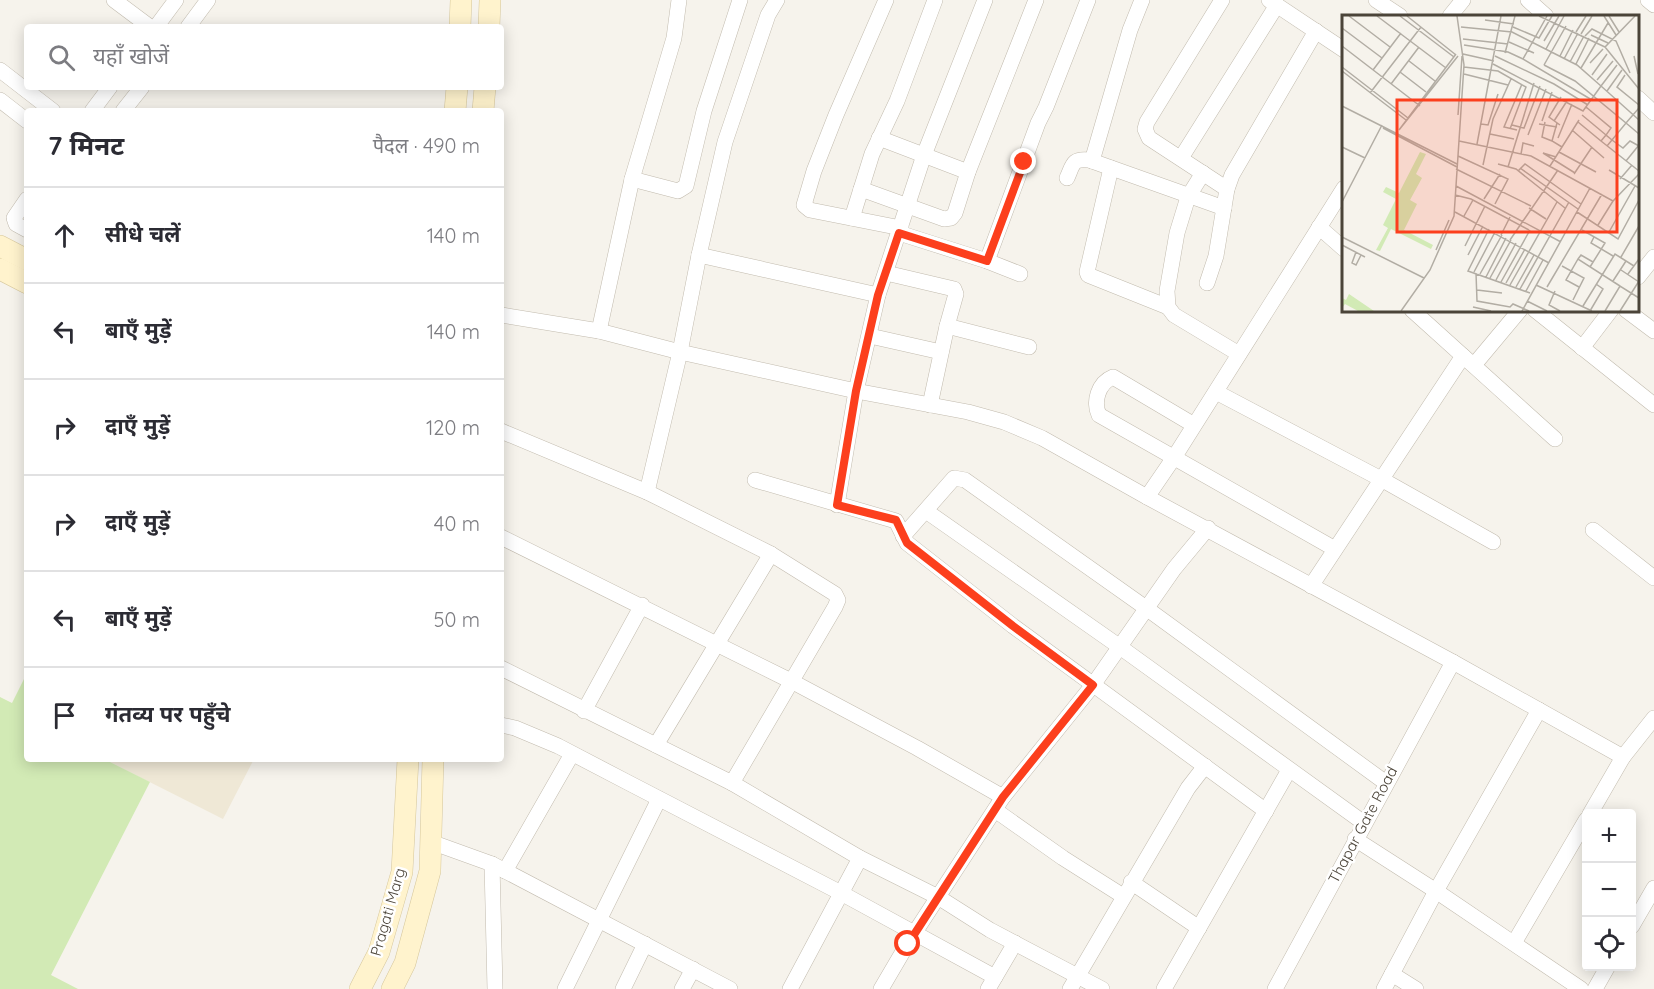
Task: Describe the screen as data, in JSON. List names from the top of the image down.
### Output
{
  "streets": {
    "main road": ["Pragati Marg"],
    "street": ["Thapar Gate Road"]
  },
  "page": {
    "search": "यहाँ खोजें",
    "heading": ["7 मिनट", "पैदल · 490 m"],
    "list": [
      ["सीधे चलें", "140 m"],
      ["बाएँ मुड़ें", "140 m"],
      ["दाएँ मुड़ें", "120 m"],
      ["दाएँ मुड़ें", "40 m"],
      ["बाएँ मुड़ें", "50 m"],
      "गंतव्य पर पहुँचे"
    ],
    "map_buttons": ["+", "−"]
  }
}
